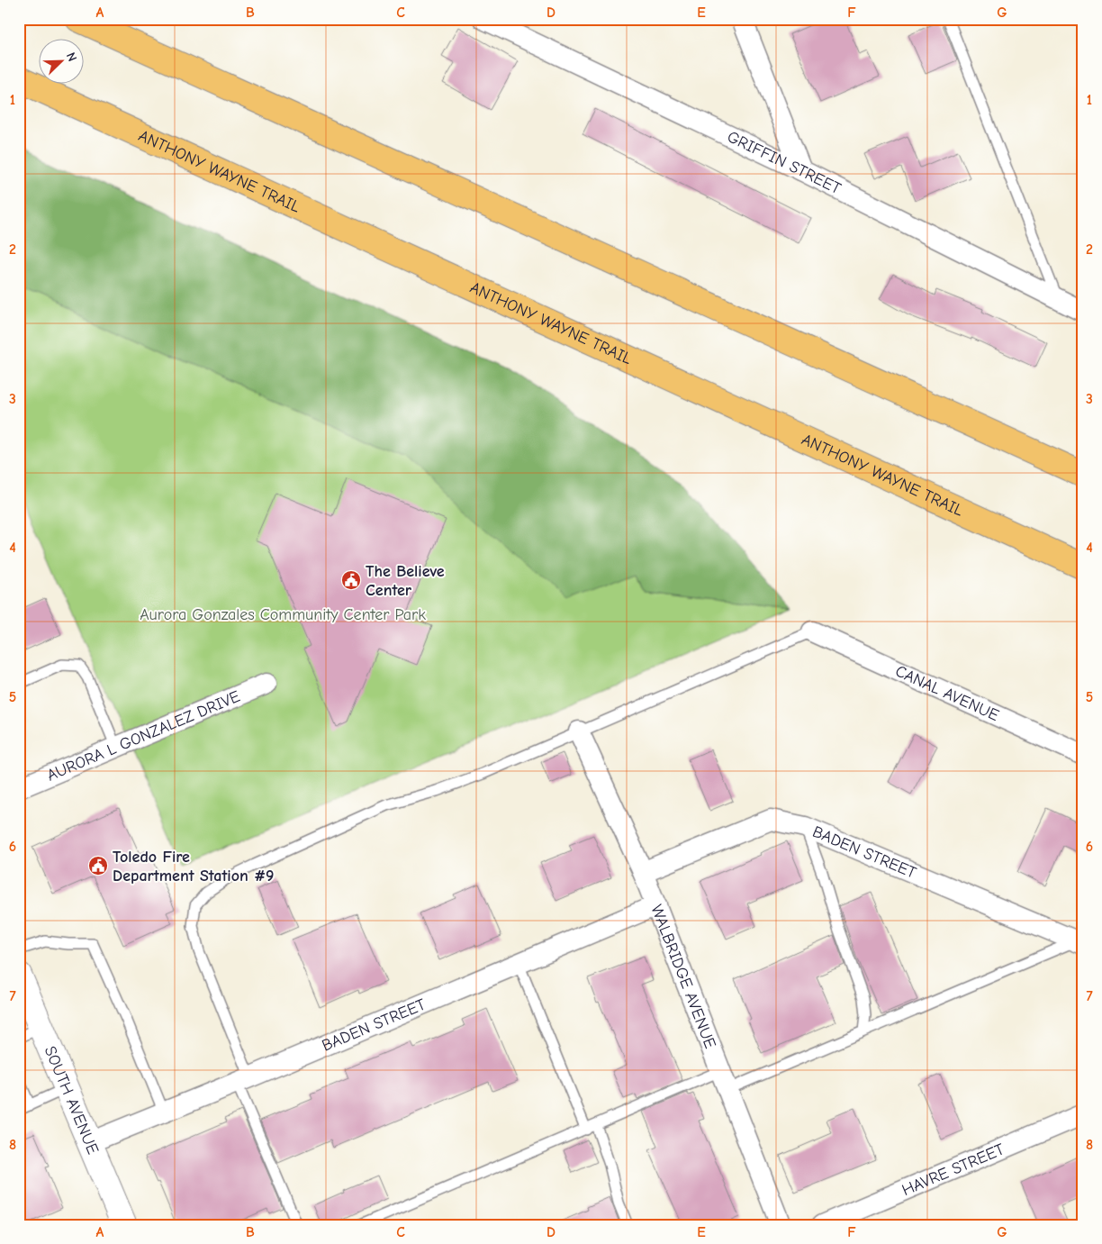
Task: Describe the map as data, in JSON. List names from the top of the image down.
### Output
{
  "streets": {
    "highway": ["ANTHONY WAYNE TRAIL"],
    "street": [
      "GRIFFIN STREET",
      "CANAL AVENUE",
      "AURORA L GONZALEZ DRIVE",
      "BADEN STREET",
      "WALBRIDGE AVENUE",
      "SOUTH AVENUE",
      "HAVRE STREET"
    ]
  },
  "crossings": [
    ["BADEN STREET", "WALBRIDGE AVENUE"],
    ["BADEN STREET", "SOUTH AVENUE"]
  ],
  "parks": ["Aurora Gonzales Community Center Park"],
  "places": {
    "public building": ["The Believe Center", "Toledo Fire Department Station #9"]
  },
  "north": "top right",
  "grid": {
    "columns": [
      "A",
      "B",
      "C",
      "D",
      "E",
      "F",
      "G"
    ],
    "rows": [
      "1",
      "2",
      "3",
      "4",
      "5",
      "6",
      "7",
      "8"
    ]
  }
}
